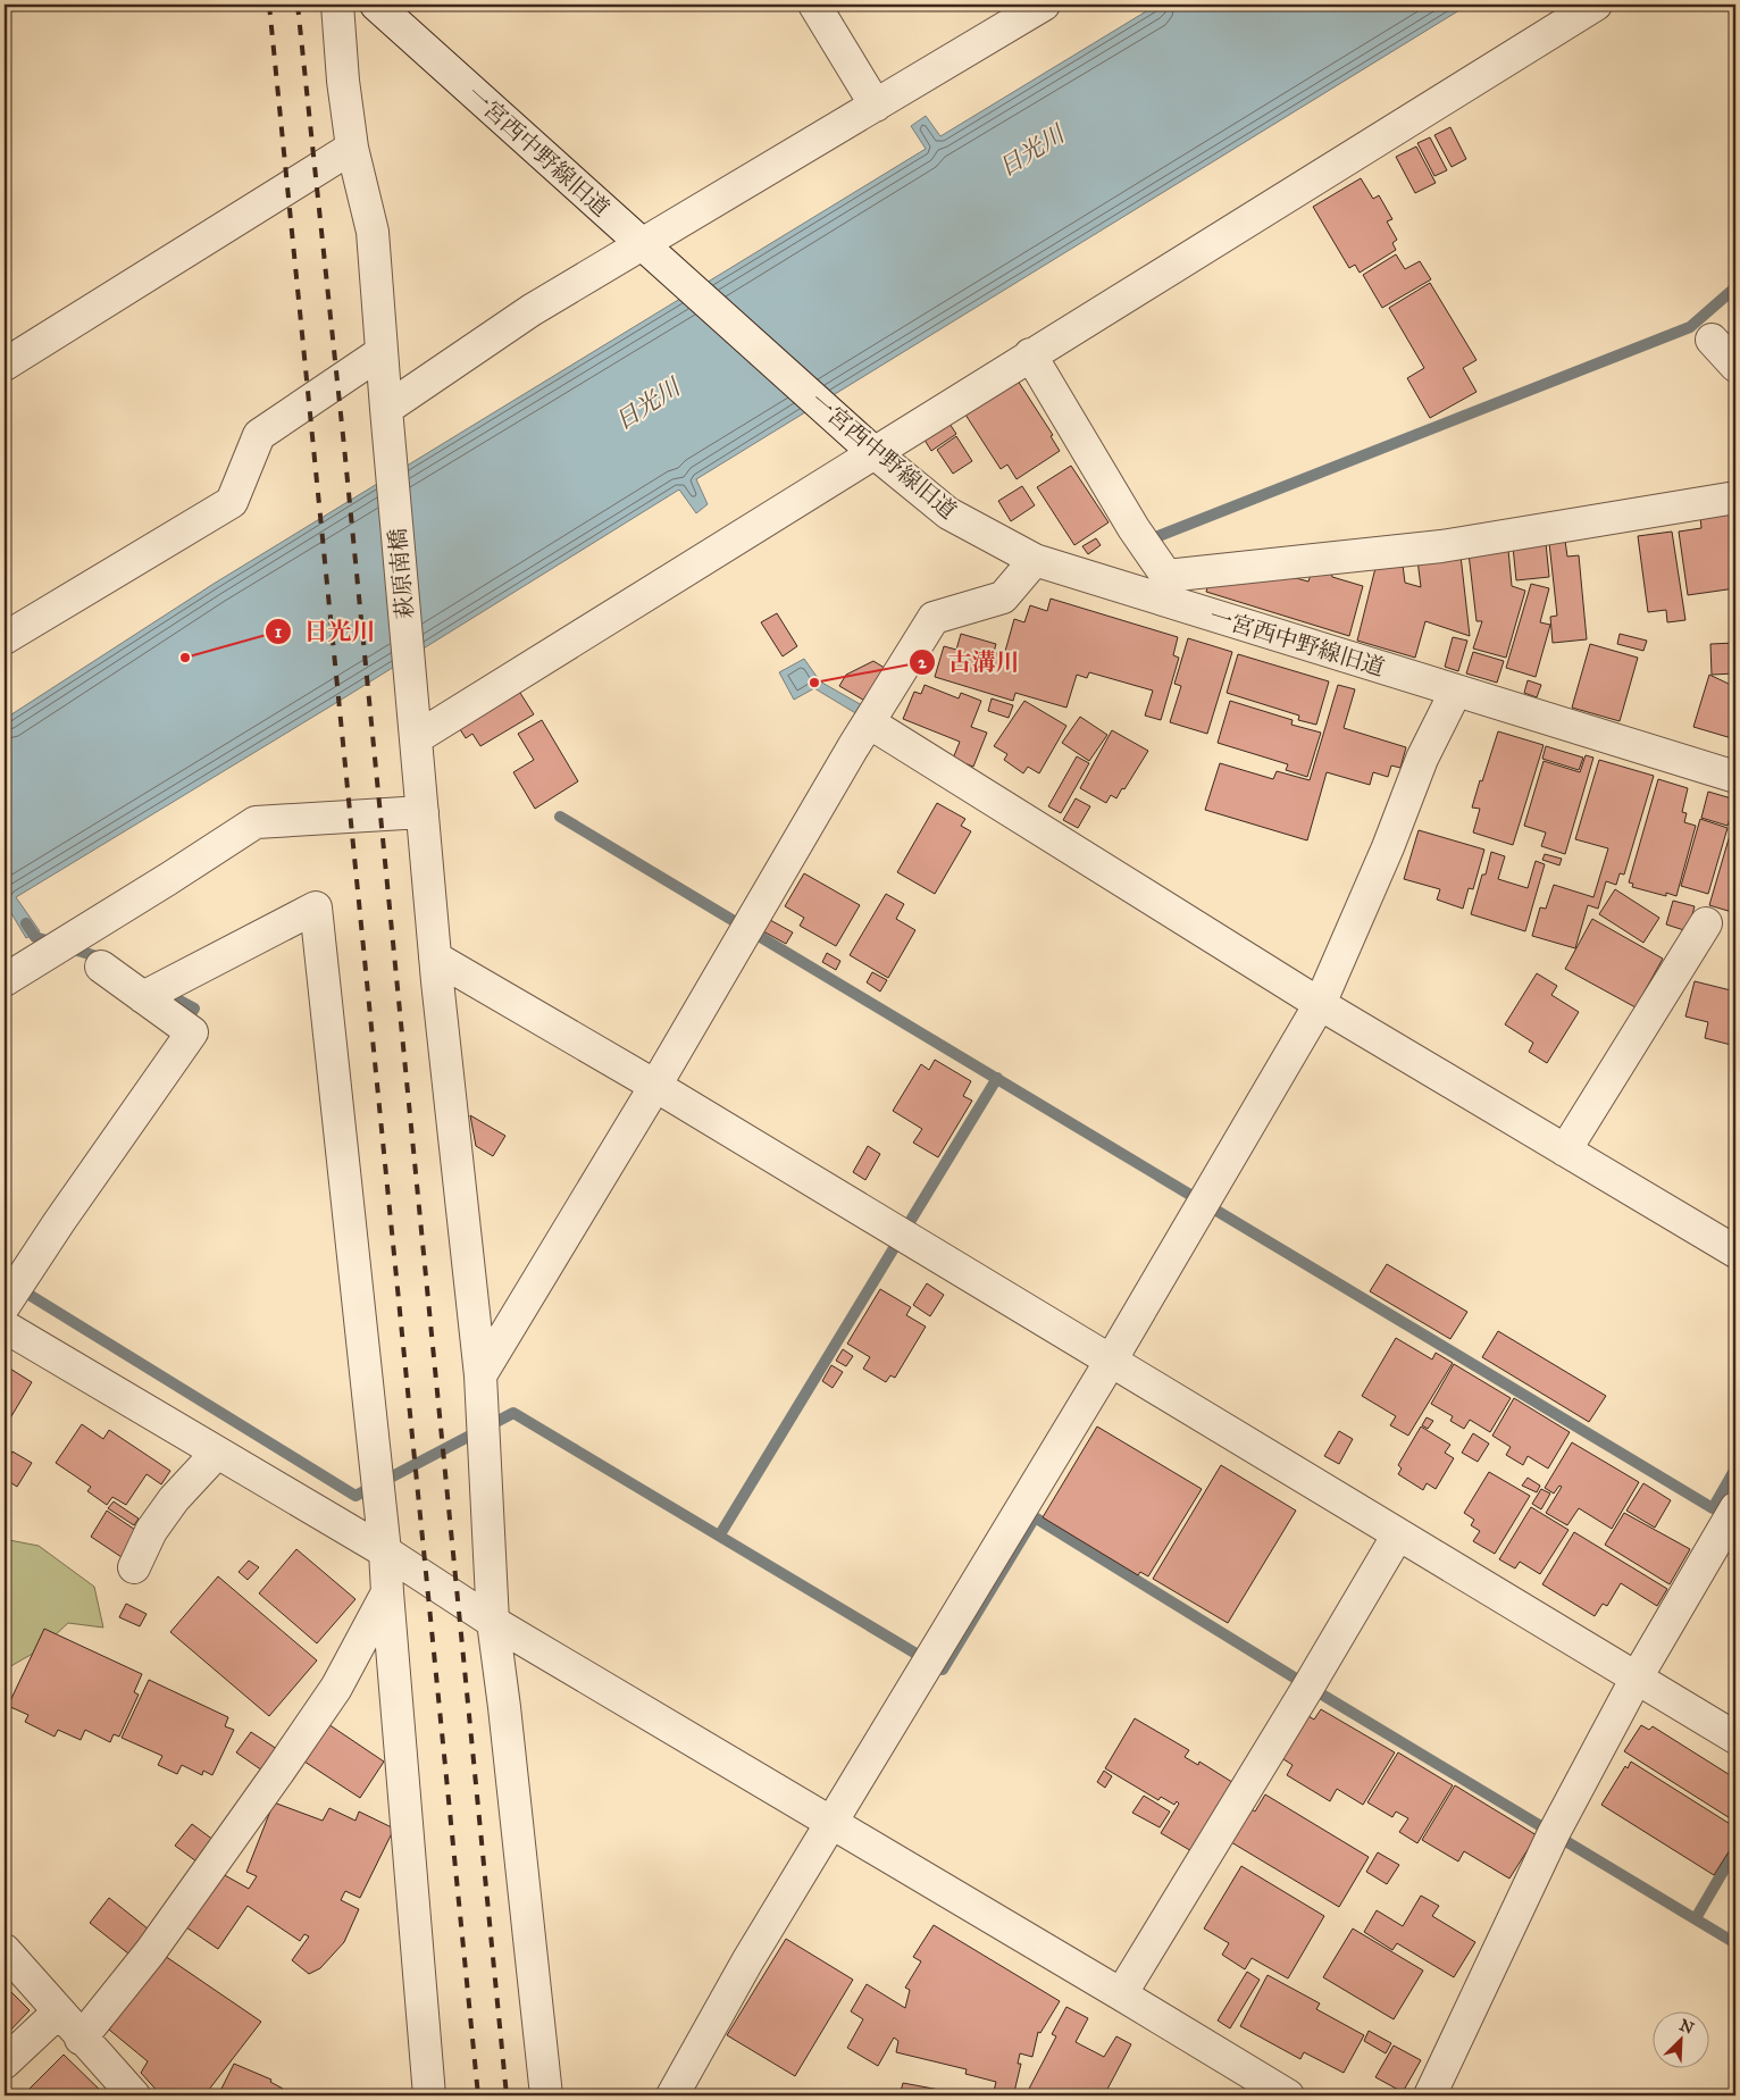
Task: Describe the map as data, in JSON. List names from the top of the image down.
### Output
{
  "streets": {
    "street": ["一宮西中野線旧道", "萩原南橋"]
  },
  "water": ["日光川"],
  "places": ["日光川", "古溝川"],
  "north": "top right"
}
